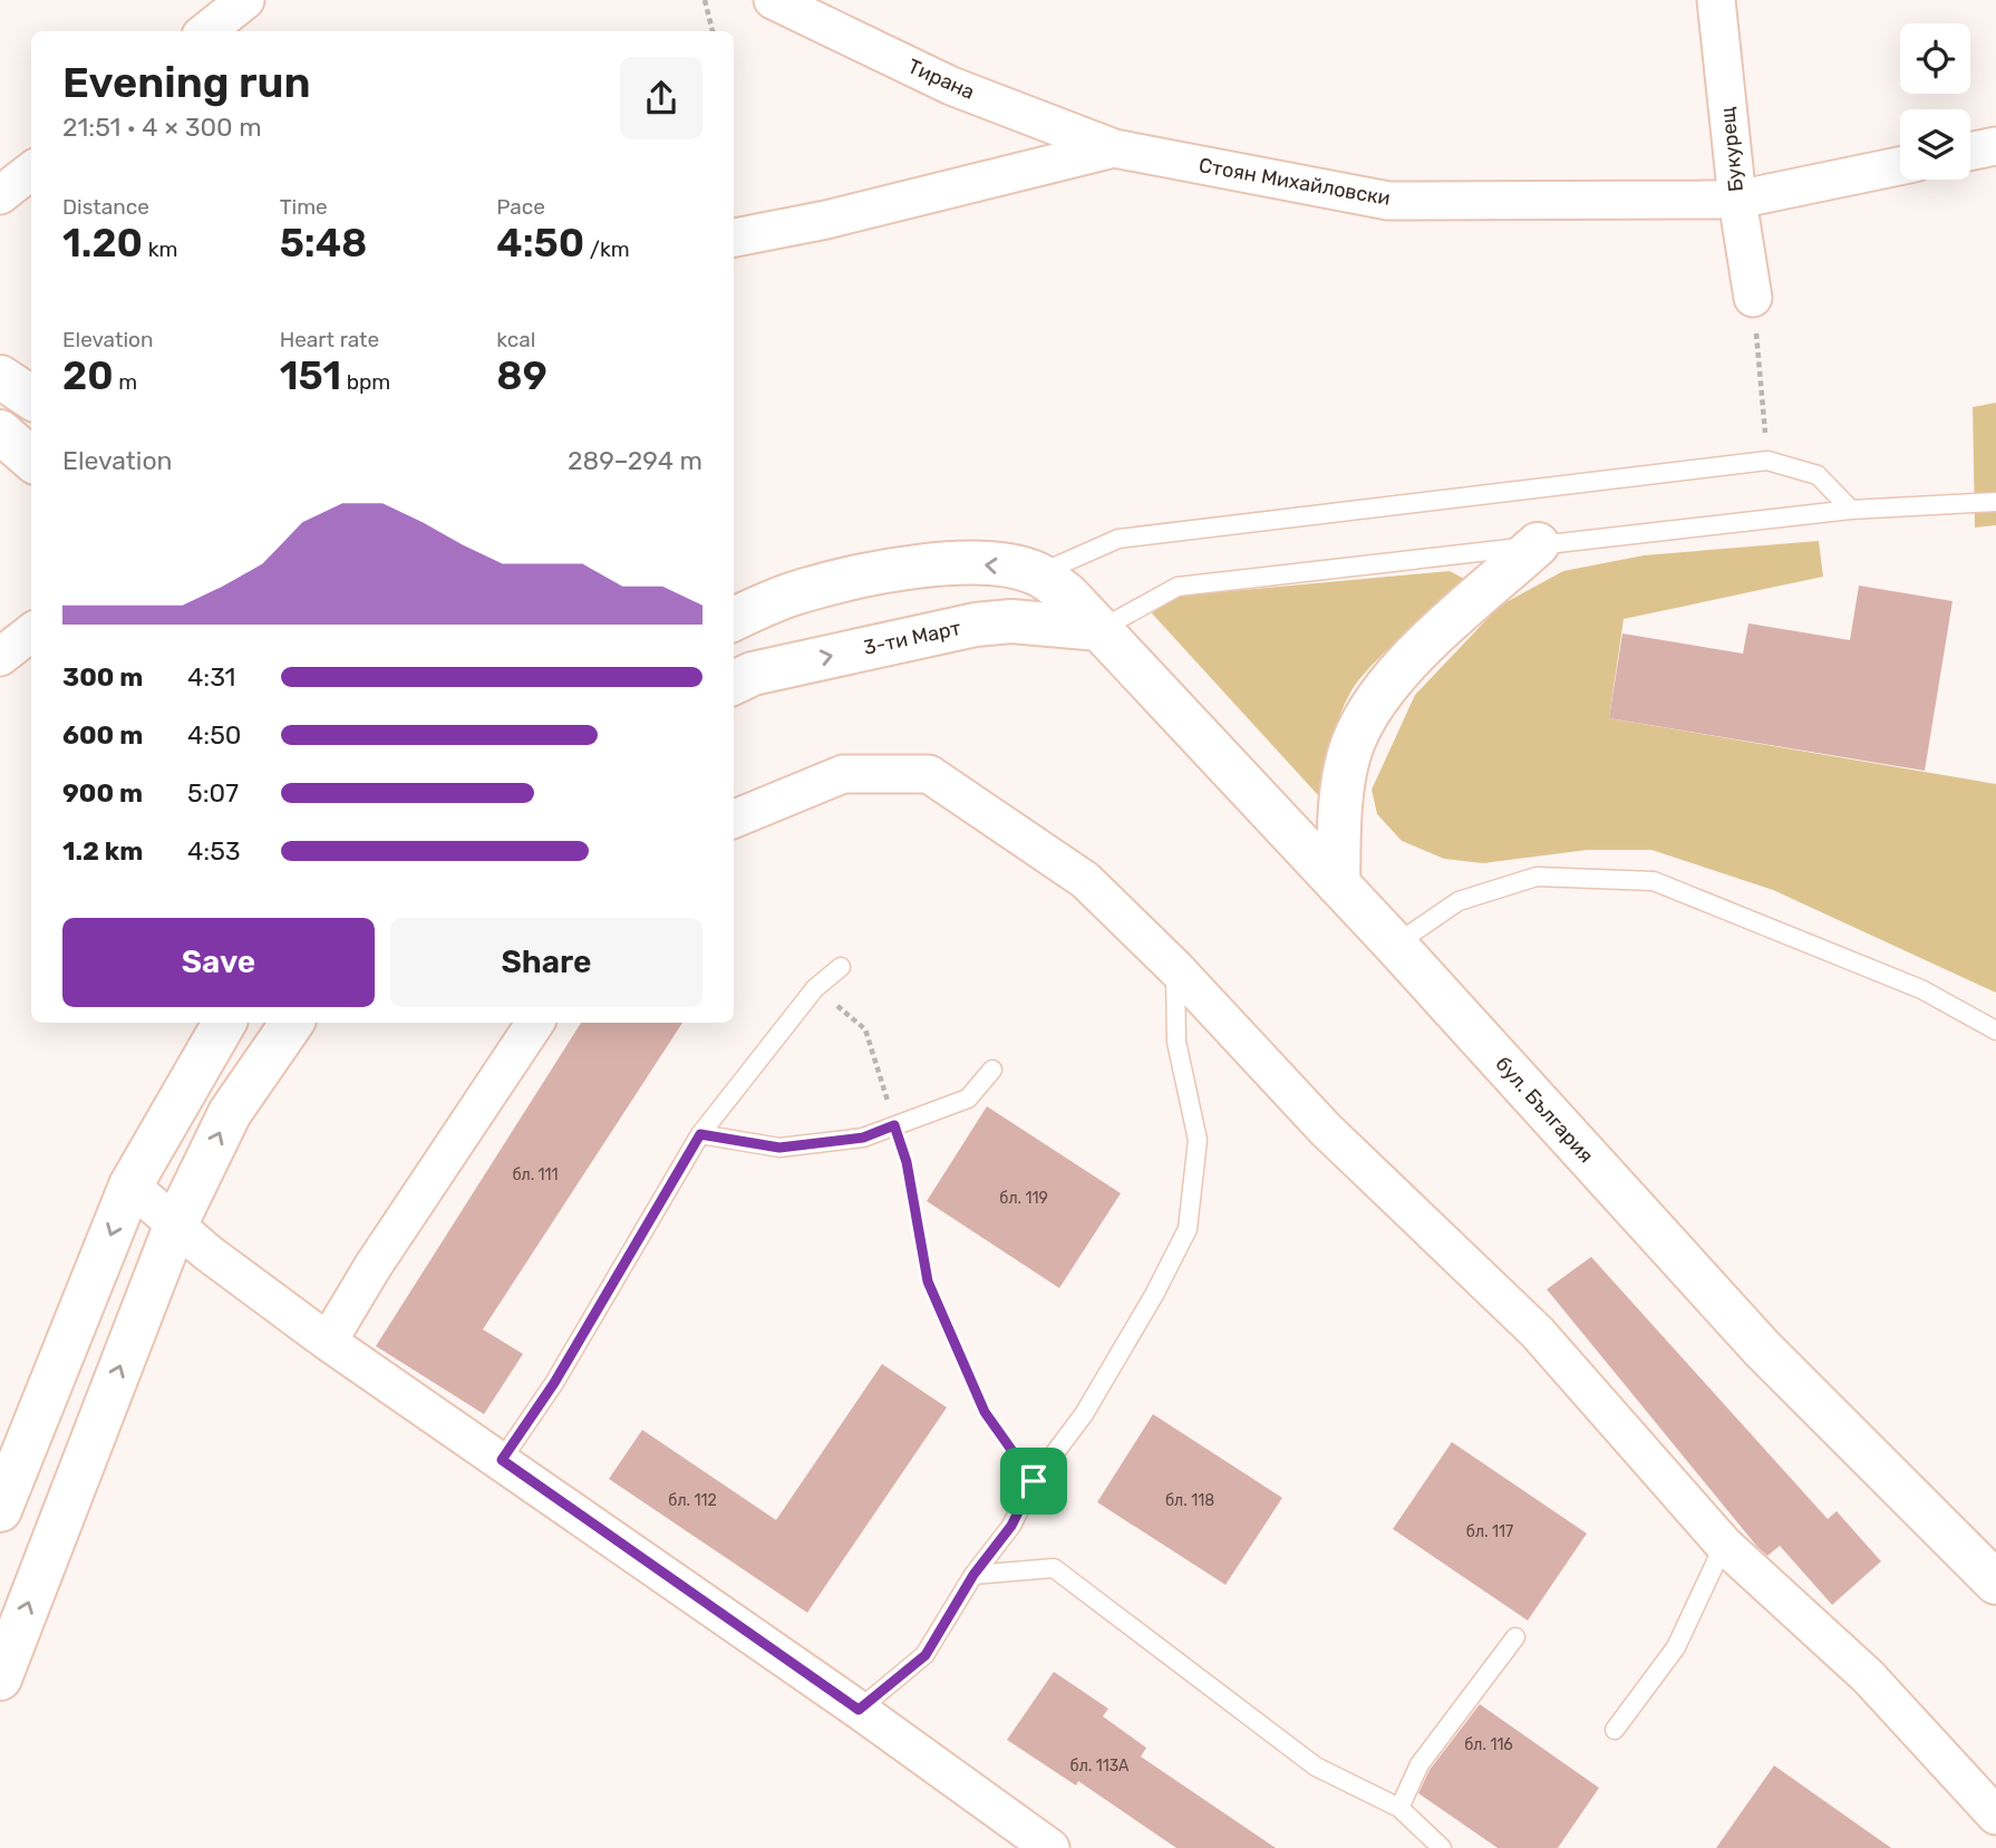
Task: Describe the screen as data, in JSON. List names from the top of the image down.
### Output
{
  "streets": {
    "street": [
      "Тирана",
      "Букурещ",
      "Стоян Михайловски",
      "3-ти Март",
      "бул. България"
    ]
  },
  "crossings": [
    ["Тирана", "Стоян Михайловски"],
    ["Букурещ", "Стоян Михайловски"],
    ["3-ти Март", "бул. България"]
  ],
  "house_numbers": [
    "бл. 111",
    "бл. 119",
    "бл. 112",
    "бл. 118",
    "бл. 117",
    "бл. 116",
    "бл. 113А"
  ],
  "page": {
    "heading": ["Evening run", "21:51 · 4 × 300 m"],
    "stats": [
      ["Distance", "1.20 km"],
      ["Time", "5:48"],
      ["Pace", "4:50 /km"],
      ["Elevation", "20 m"],
      ["Heart rate", "151 bpm"],
      ["kcal", "89"]
    ],
    "chart": ["Elevation", "289–294 m"],
    "list": [
      {
        "name": "300 m",
        "note": "4:31"
      },
      {
        "name": "600 m",
        "note": "4:50"
      },
      {
        "name": "900 m",
        "note": "5:07"
      },
      {
        "name": "1.2 km",
        "note": "4:53"
      }
    ],
    "buttons": ["Save", "Share"]
  }
}
